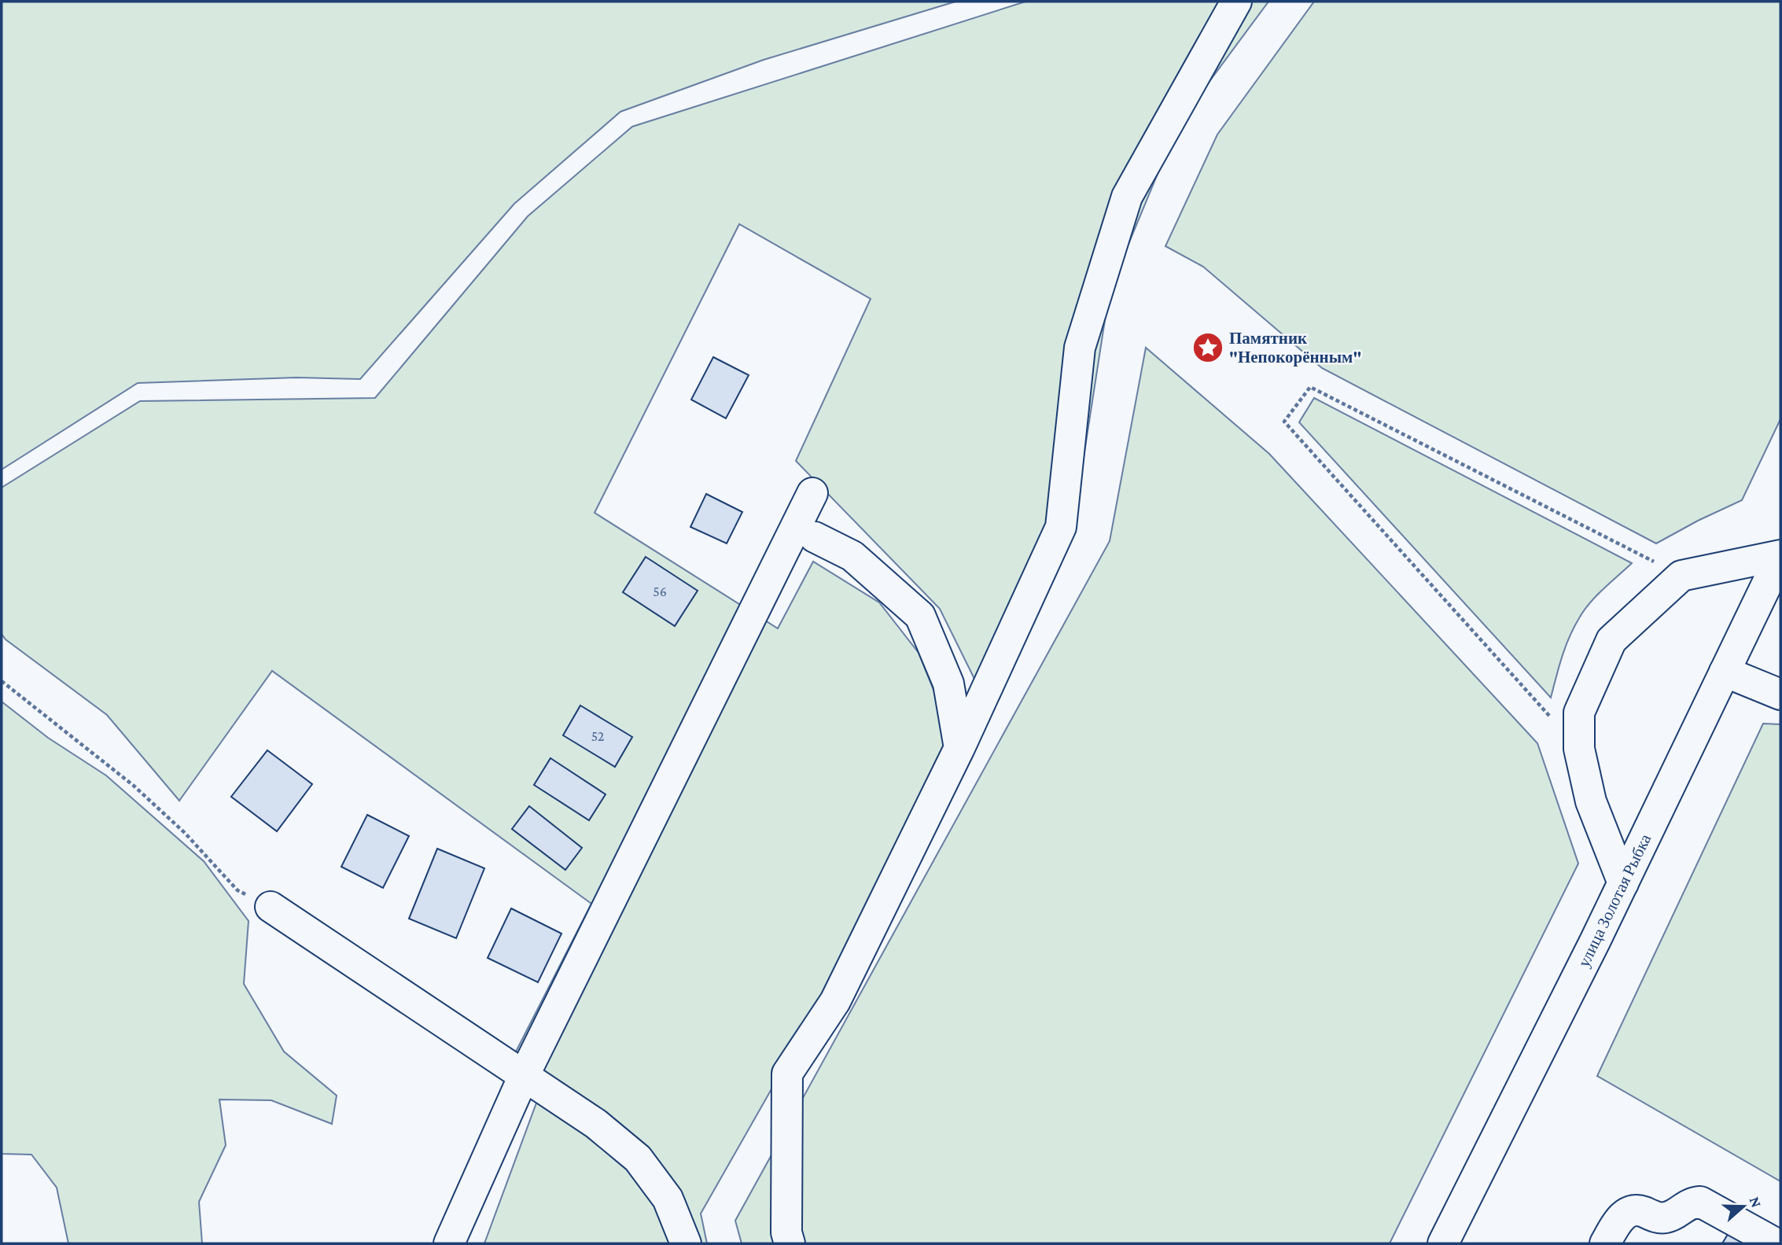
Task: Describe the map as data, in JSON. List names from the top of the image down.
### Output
{
  "streets": {
    "main road": ["улица Золотая Рыбка"]
  },
  "places": {
    "place": ["Памятник \"Непокорённым\""]
  },
  "house_numbers": ["56", "52"],
  "north": "right"
}
